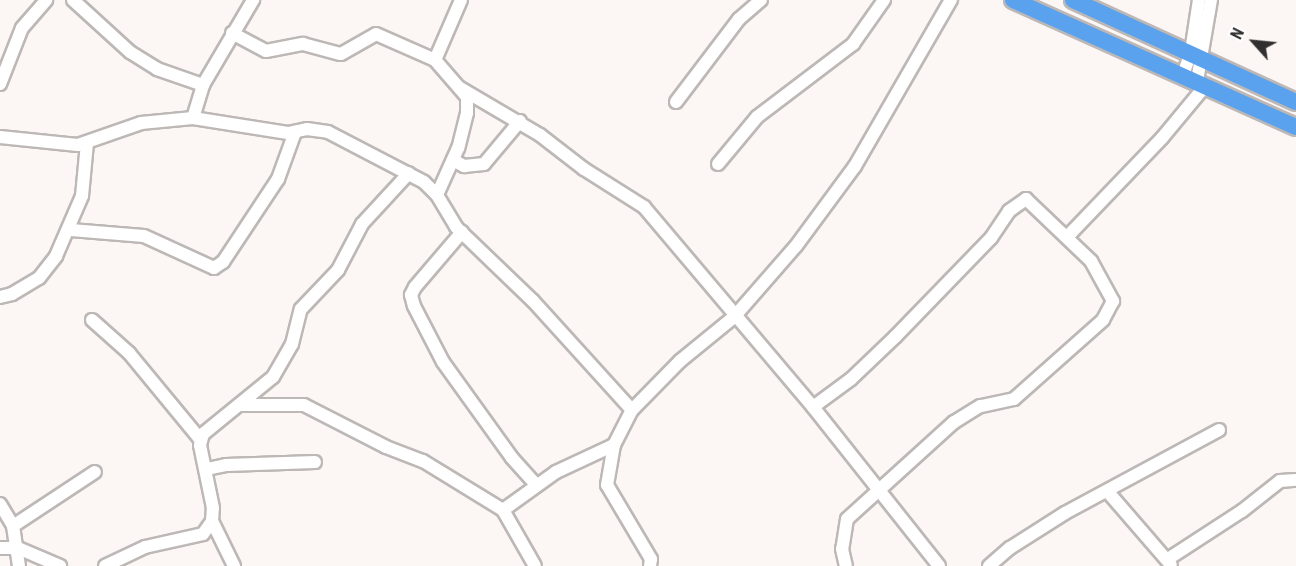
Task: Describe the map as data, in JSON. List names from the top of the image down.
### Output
{
  "north": "top left"
}
